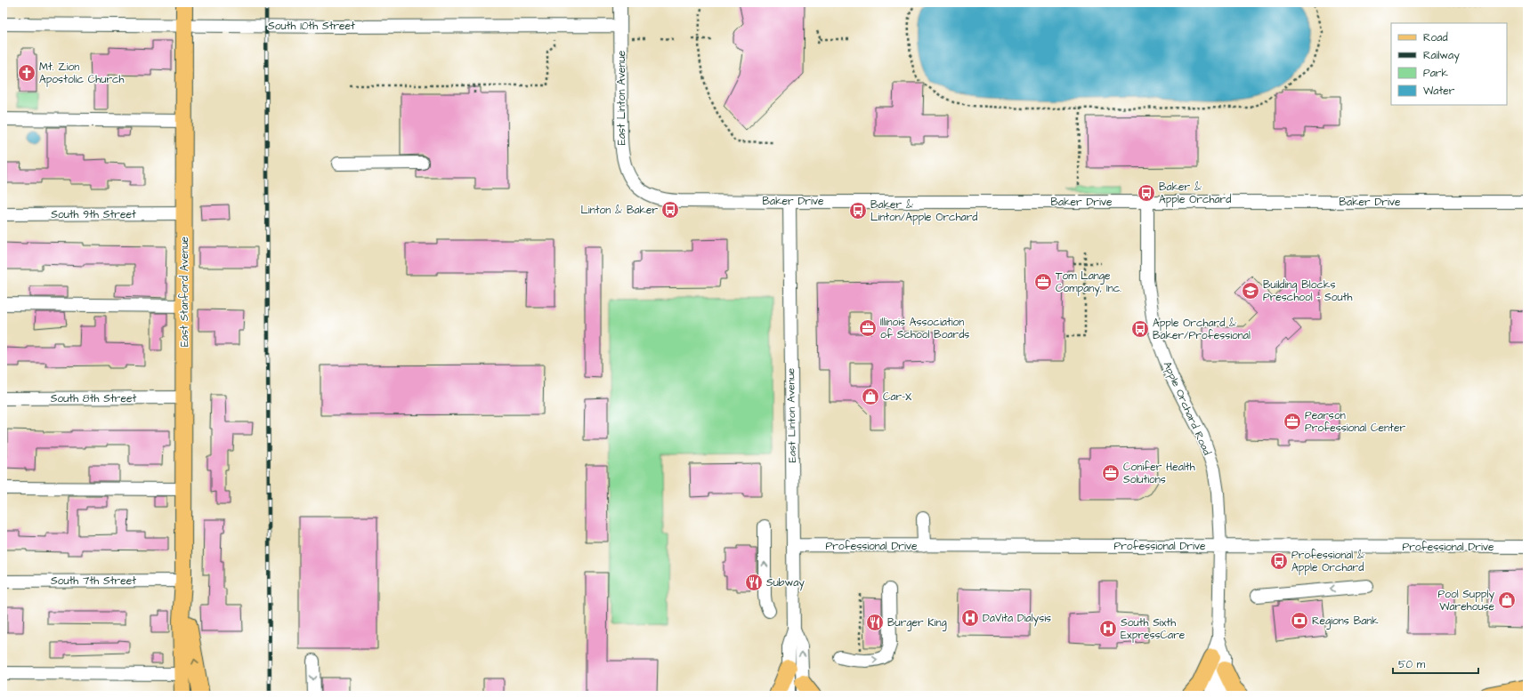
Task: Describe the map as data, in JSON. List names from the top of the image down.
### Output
{
  "streets": {
    "main road": ["East Stanford Avenue"],
    "street": [
      "South 10th Street",
      "East Linton Avenue",
      "Baker Drive",
      "South 9th Street",
      "South 8th Street",
      "Apple Orchard Road",
      "Professional Drive",
      "South 7th Street"
    ]
  },
  "crossings": [
    ["South 10th Street", "East Linton Avenue"],
    ["South 10th Street", "East Stanford Avenue"],
    ["East Linton Avenue", "Baker Drive"],
    ["East Linton Avenue", "Professional Drive"],
    ["Baker Drive", "Apple Orchard Road"],
    ["South 9th Street", "East Stanford Avenue"],
    ["East Stanford Avenue", "South 8th Street"],
    ["East Stanford Avenue", "South 7th Street"],
    ["Apple Orchard Road", "Professional Drive"]
  ],
  "places": {
    "church": ["Mt. Zion Apostolic Church"],
    "bus stop": [
      "Baker & Apple Orchard",
      "Linton & Baker",
      "Baker & Linton/Apple Orchard",
      "Apple Orchard & Baker/Professional",
      "Professional & Apple Orchard"
    ],
    "office": [
      "Tom Lange Company, Inc.",
      "Illinois Association of School Boards",
      "Pearson Professional Center",
      "Conifer Health Solutions"
    ],
    "school or university": ["Building Blocks Preschool - South"],
    "shop": ["Car-X", "Pool Supply Warehouse"],
    "restaurant": ["Subway", "Burger King"],
    "hospital": ["DaVita Dialysis", "South Sixth ExpressCare"],
    "bank": ["Regions Bank"]
  },
  "legend": [
    "Road",
    "Railway",
    "Park",
    "Water"
  ],
  "scale_bar": "50 m"
}
